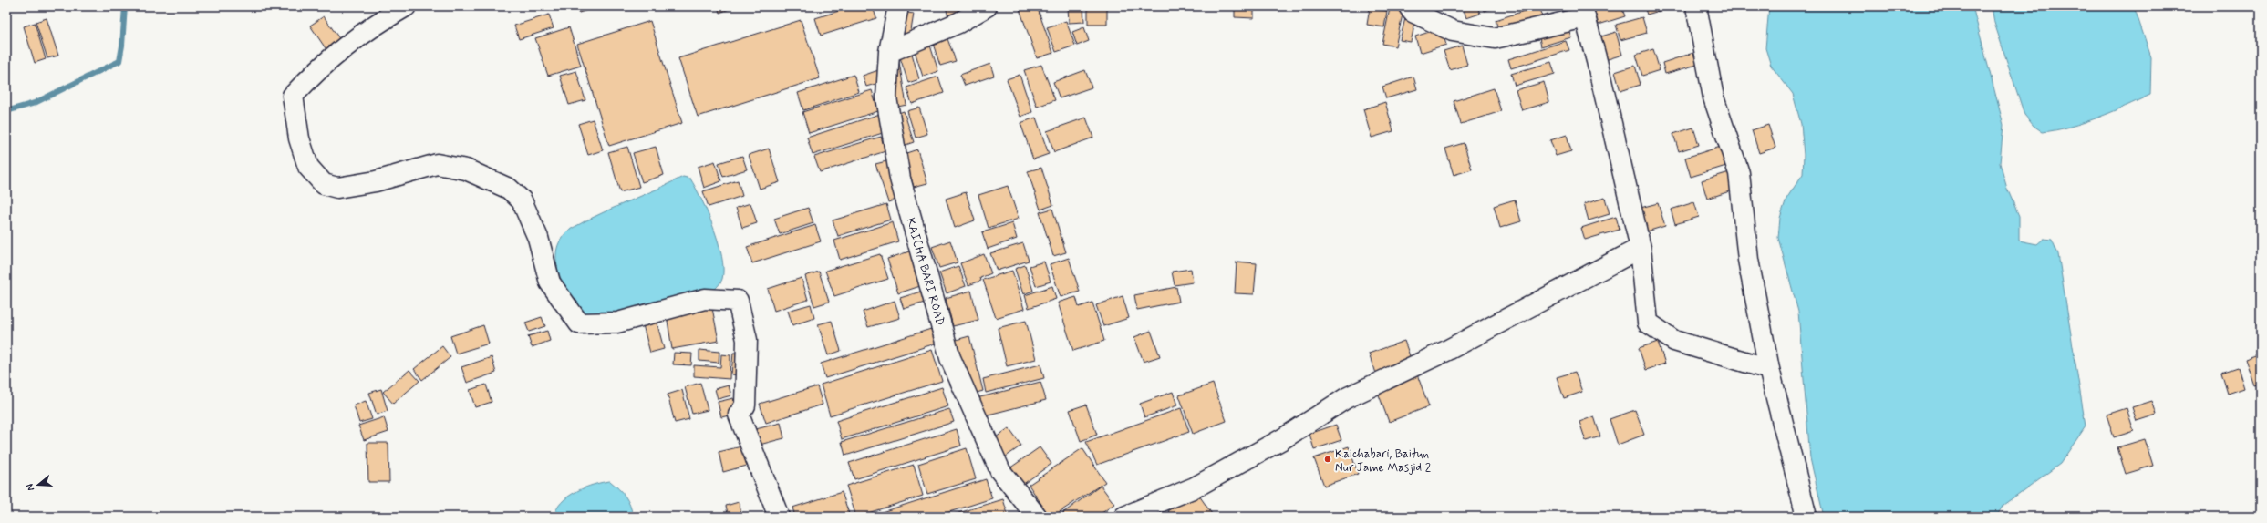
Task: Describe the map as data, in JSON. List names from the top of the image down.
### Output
{
  "streets": {
    "street": ["KAICHA BARI ROAD"]
  },
  "places": ["Kaichabari, Baitun Nur Jame Masjid 2"],
  "north": "left"
}
